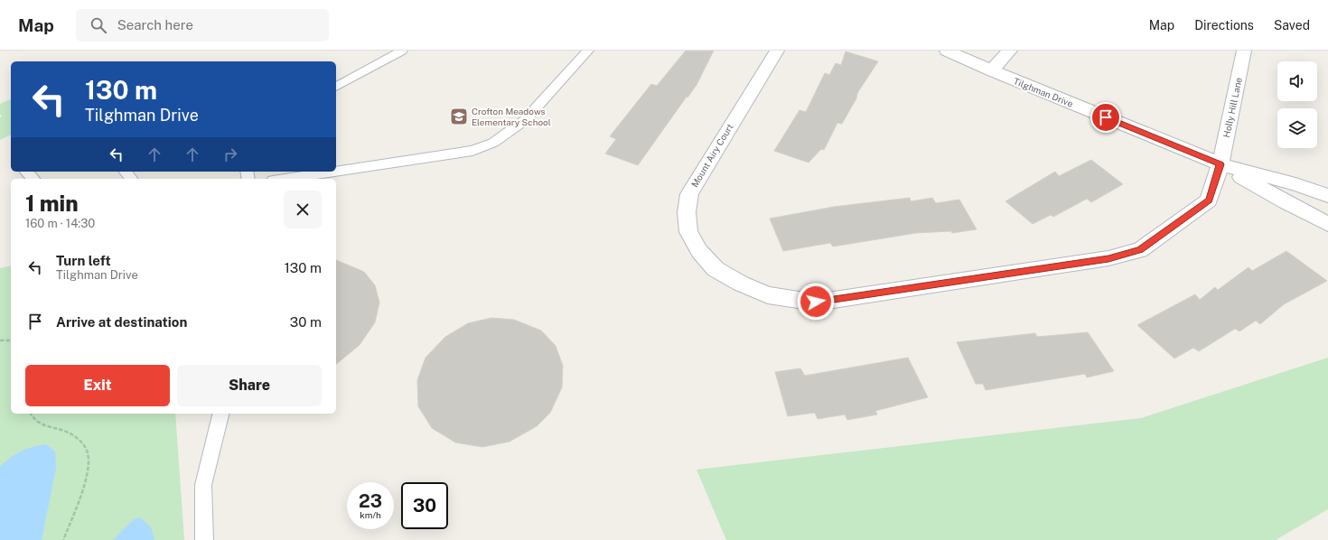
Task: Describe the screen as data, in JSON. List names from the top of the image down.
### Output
{
  "streets": {
    "street": ["Tilghman Drive", "Holly Hill Lane", "Mount Airy Court"]
  },
  "crossings": [
    ["Tilghman Drive", "Holly Hill Lane"],
    ["Tilghman Drive", "Mount Airy Court"],
    ["Holly Hill Lane", "Mount Airy Court"]
  ],
  "places": {
    "school or university": ["Crofton Meadows Elementary School"]
  },
  "page": {
    "header": "Map",
    "search": "Search here",
    "nav": ["Map", "Directions", "Saved"],
    "turn": ["130 m", "Tilghman Drive"],
    "heading": ["1 min", "160 m · 14:30"],
    "list": [
      {
        "name": "Turn left",
        "note": "Tilghman Drive",
        "value": "130 m"
      },
      {
        "name": "Arrive at destination",
        "value": "30 m"
      }
    ],
    "buttons": ["Exit", "Share"],
    "speed": "23 km/h",
    "limit": "30"
  }
}
